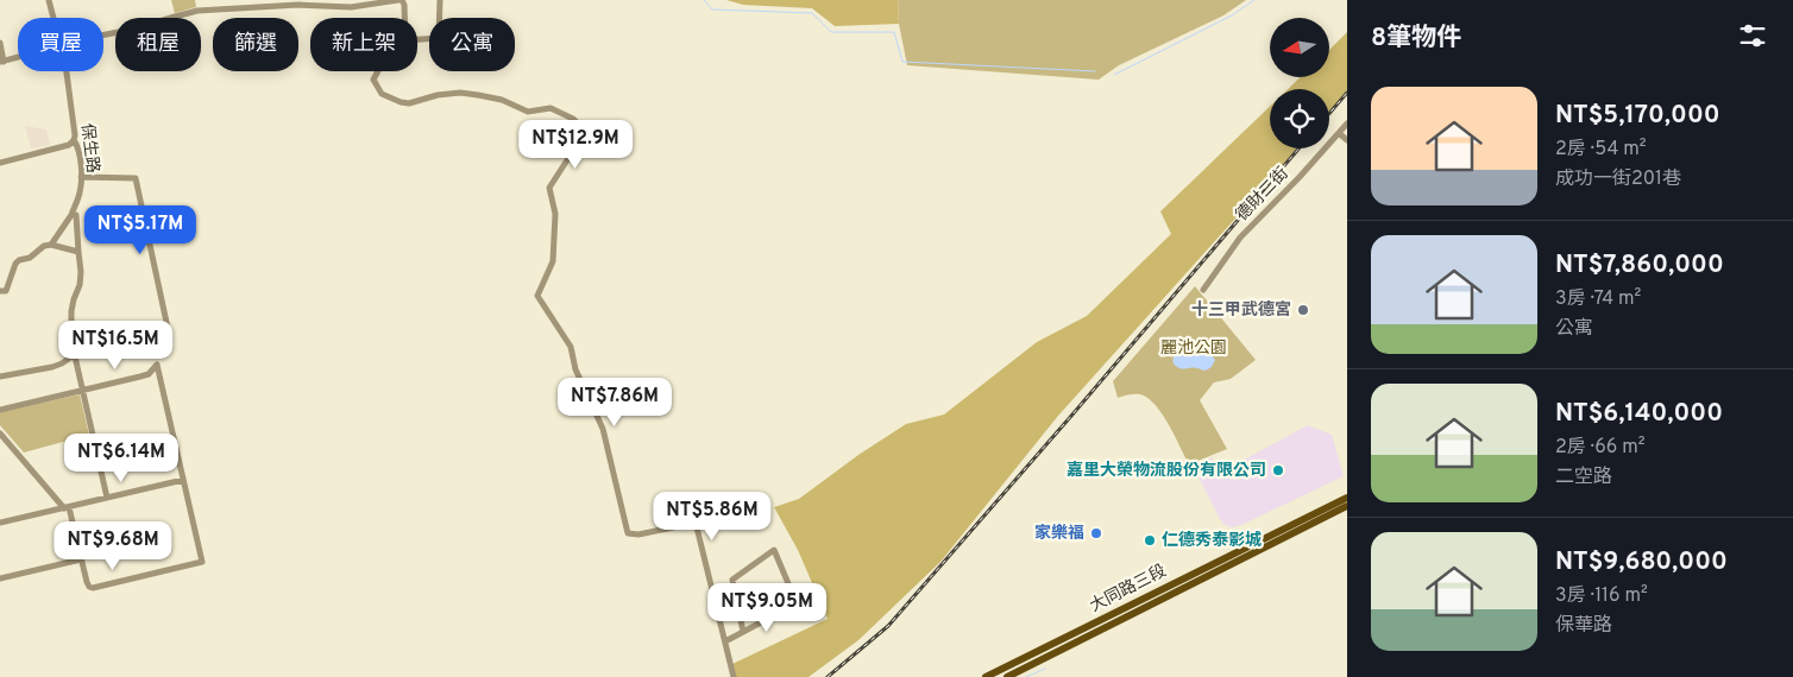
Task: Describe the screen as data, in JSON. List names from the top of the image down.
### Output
{
  "streets": {
    "main road": ["大同路三段"],
    "street": ["保生路", "德財二街"]
  },
  "parks": ["麗池公園"],
  "places": [
    "十三甲武德宮",
    "嘉里大榮物流股份有限公司",
    "家樂福",
    "仁德秀泰影城"
  ],
  "north": "left",
  "page": {
    "heading": "8筆物件",
    "chip": [
      "買屋",
      "租屋",
      "篩選",
      "新上架",
      "公寓"
    ],
    "list": [
      {
        "name": "NT$5,170,000",
        "note": "2房 · 54 m² · 成功一街201巷"
      },
      {
        "name": "NT$7,860,000",
        "note": "3房 · 74 m² · 公寓"
      },
      {
        "name": "NT$6,140,000",
        "note": "2房 · 66 m² · 二空路"
      },
      {
        "name": "NT$9,680,000",
        "note": "3房 · 116 m² · 保華路"
      }
    ],
    "price": [
      "NT$12.9M",
      "NT$5.17M",
      "NT$16.5M",
      "NT$7.86M",
      "NT$6.14M",
      "NT$5.86M",
      "NT$9.68M",
      "NT$9.05M"
    ]
  }
}
